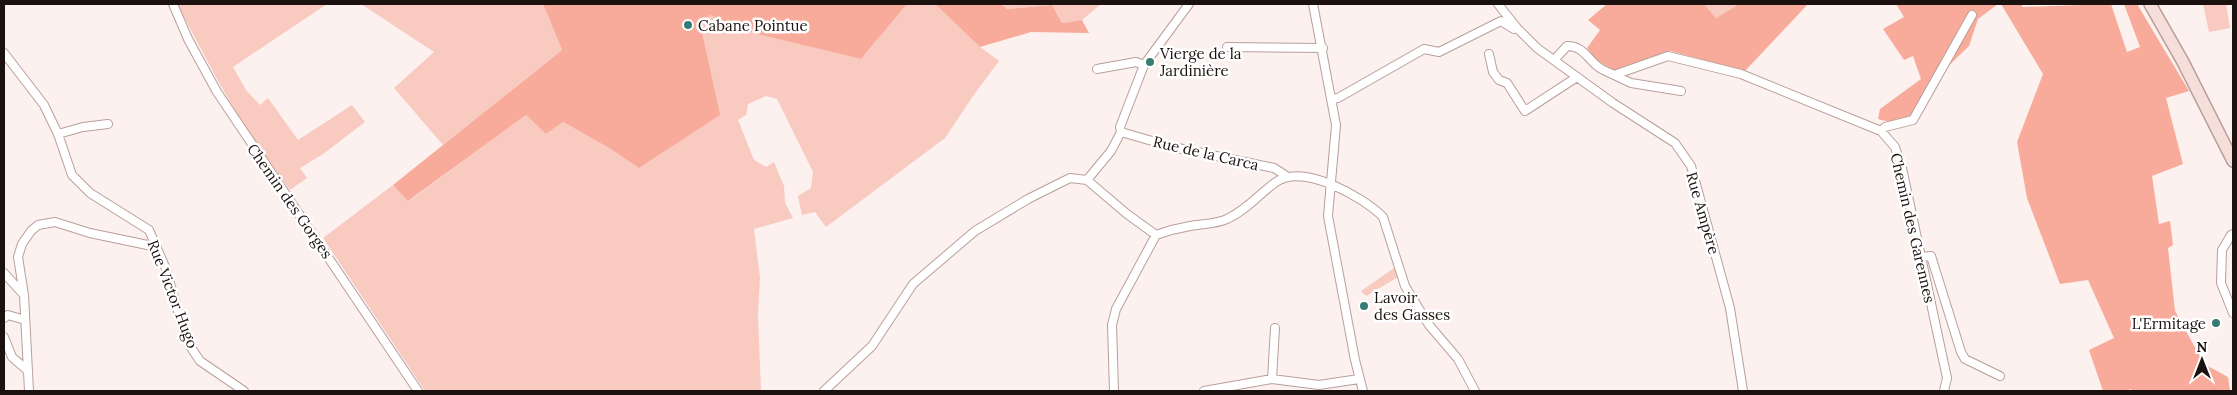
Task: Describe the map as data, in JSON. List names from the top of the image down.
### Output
{
  "streets": {
    "street": [
      "Rue de la Carca",
      "Chemin des Gorges",
      "Rue Ampère",
      "Chemin des Garennes",
      "Rue Victor Hugo"
    ]
  },
  "places": [
    "Cabane Pointue",
    "Vierge de la Jardinière",
    "Lavoir des Gasses",
    "L'Ermitage"
  ],
  "north": "top"
}
